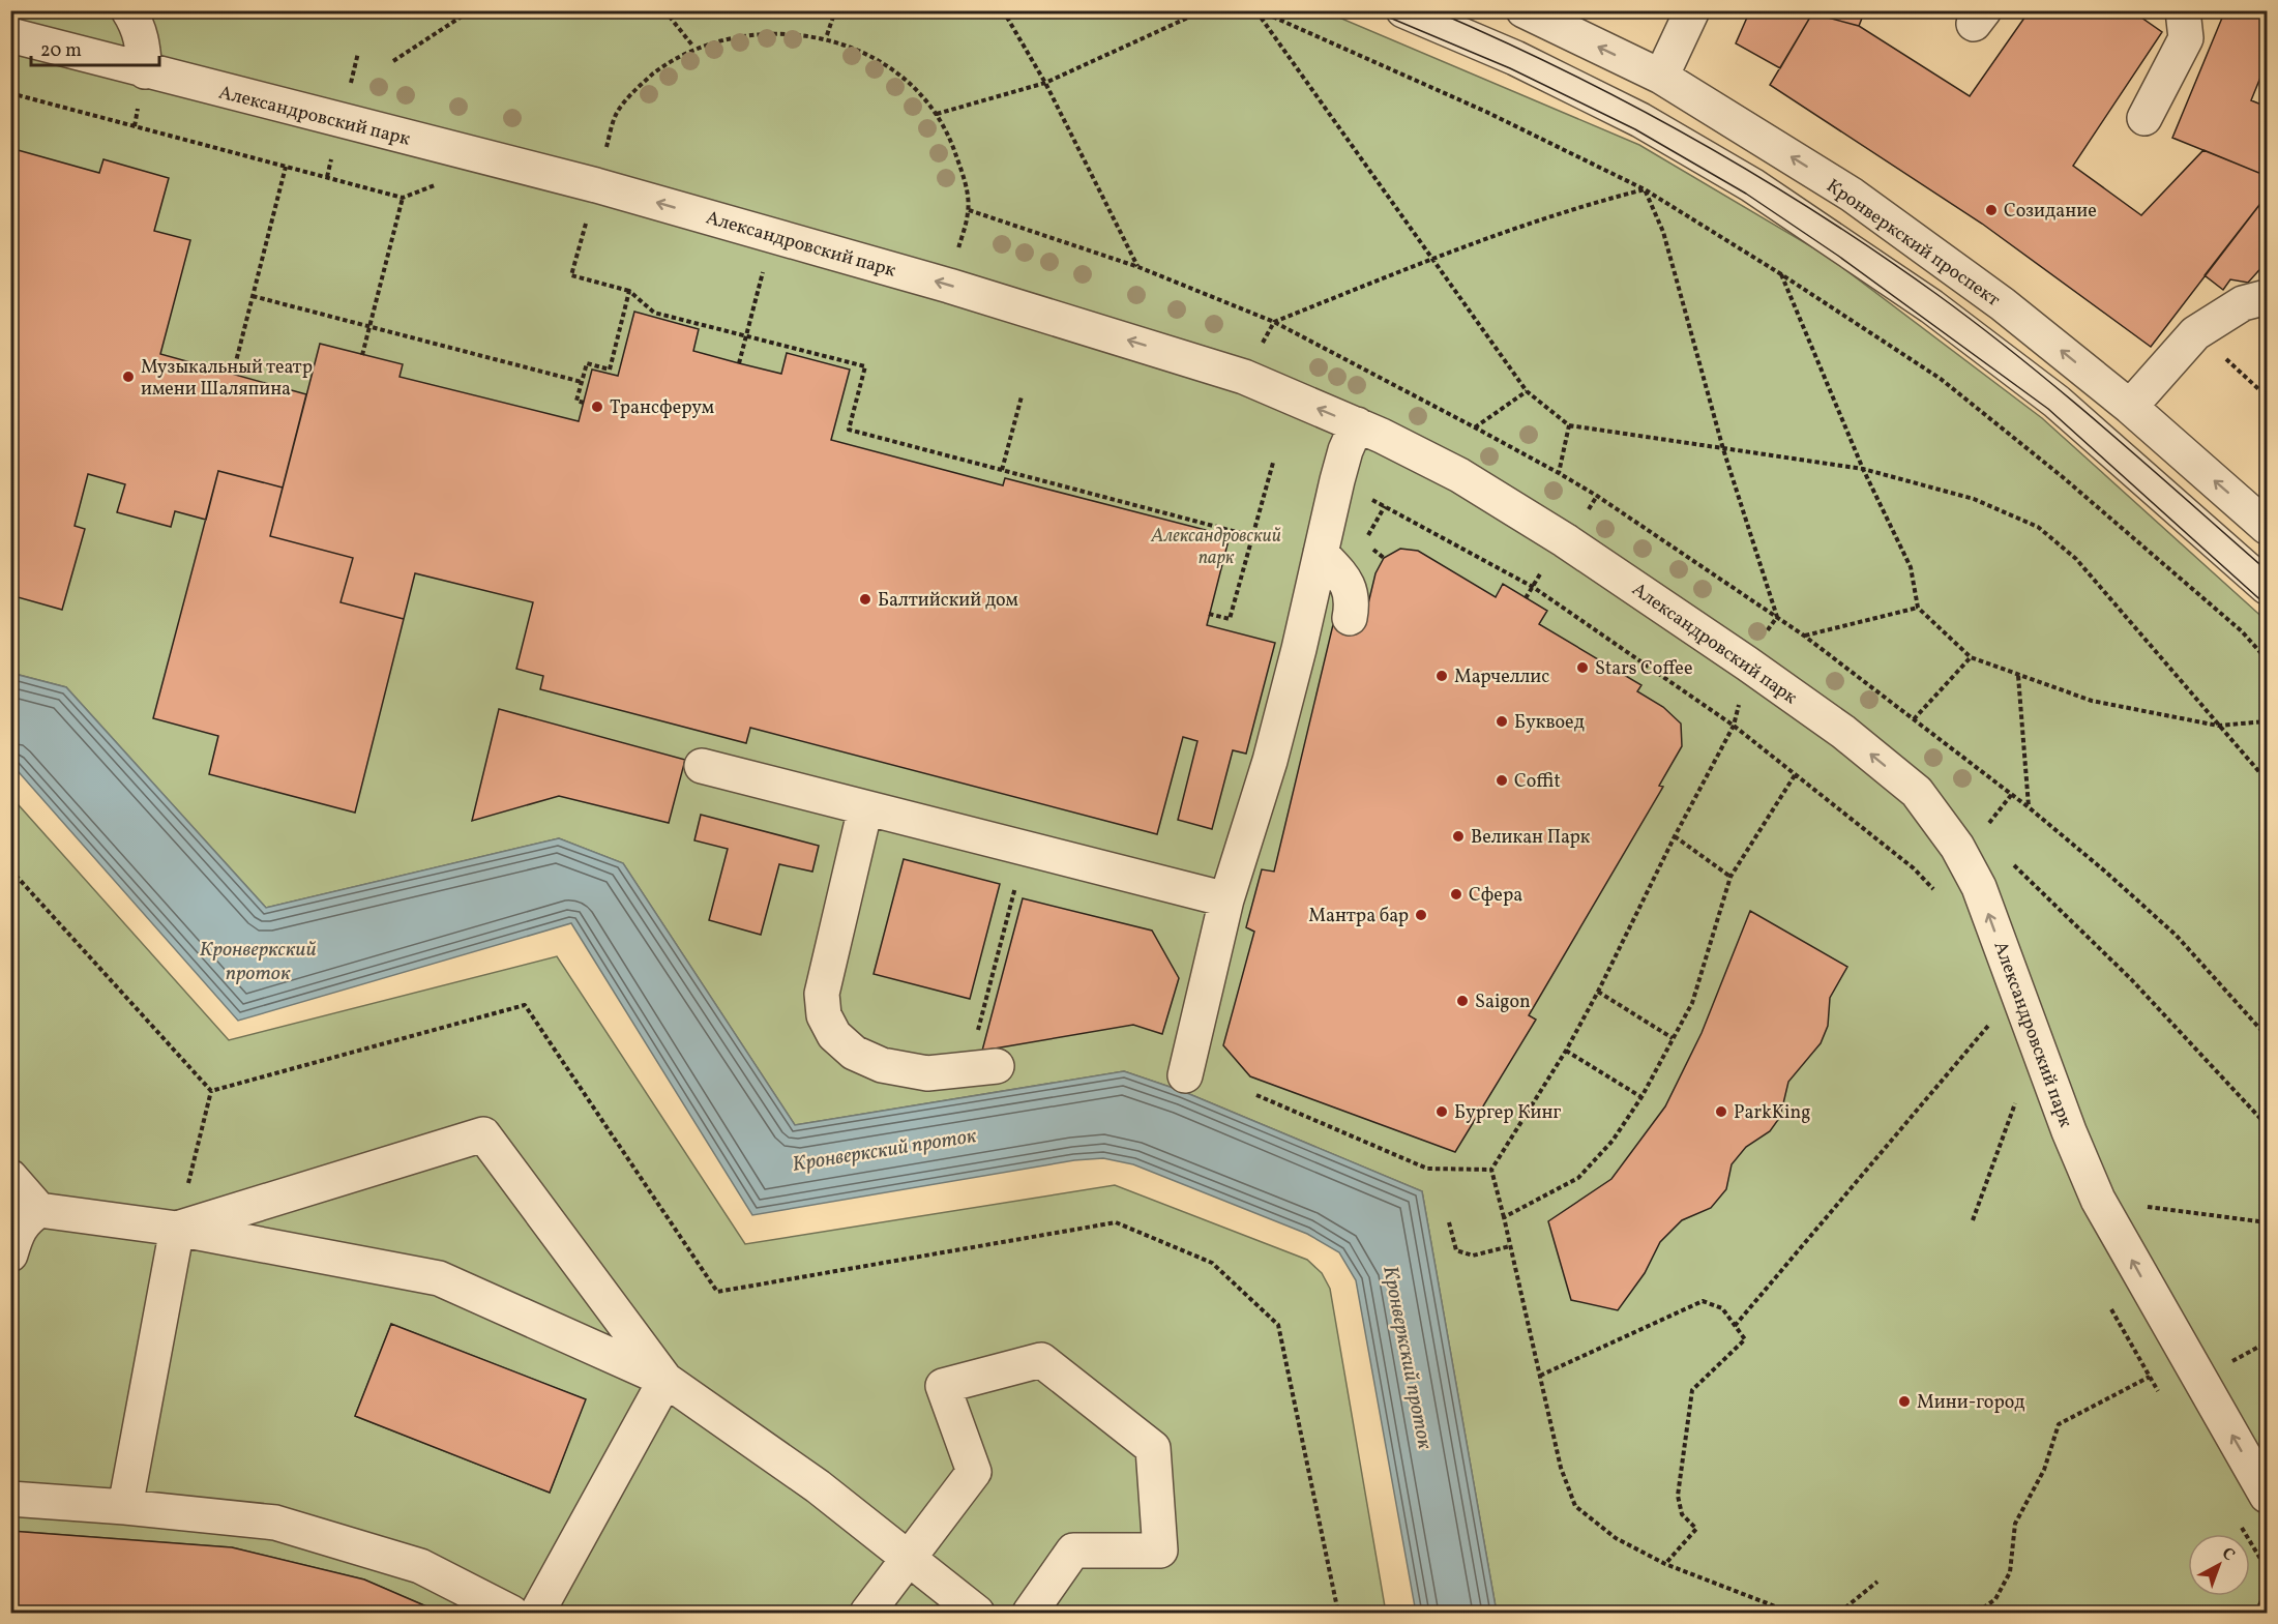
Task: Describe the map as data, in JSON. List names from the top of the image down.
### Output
{
  "streets": {
    "street": ["Александровский парк", "Кронверкский проспект"]
  },
  "one_way": ["Александровский парк"],
  "water": ["Кронверкский проток"],
  "parks": ["Александровский парк"],
  "places": [
    "Созидание",
    "Музыкальный театр имени Шаляпина",
    "Трансферум",
    "Балтийский дом",
    "Stars Coffee",
    "Марчеллис",
    "Буквоед",
    "Coffit",
    "Великан Парк",
    "Сфера",
    "Мантра бар",
    "Saigon",
    "Бургер Кинг",
    "ParkKing",
    "Мини-город"
  ],
  "scale_bar": "20 m",
  "north": "top right"
}
